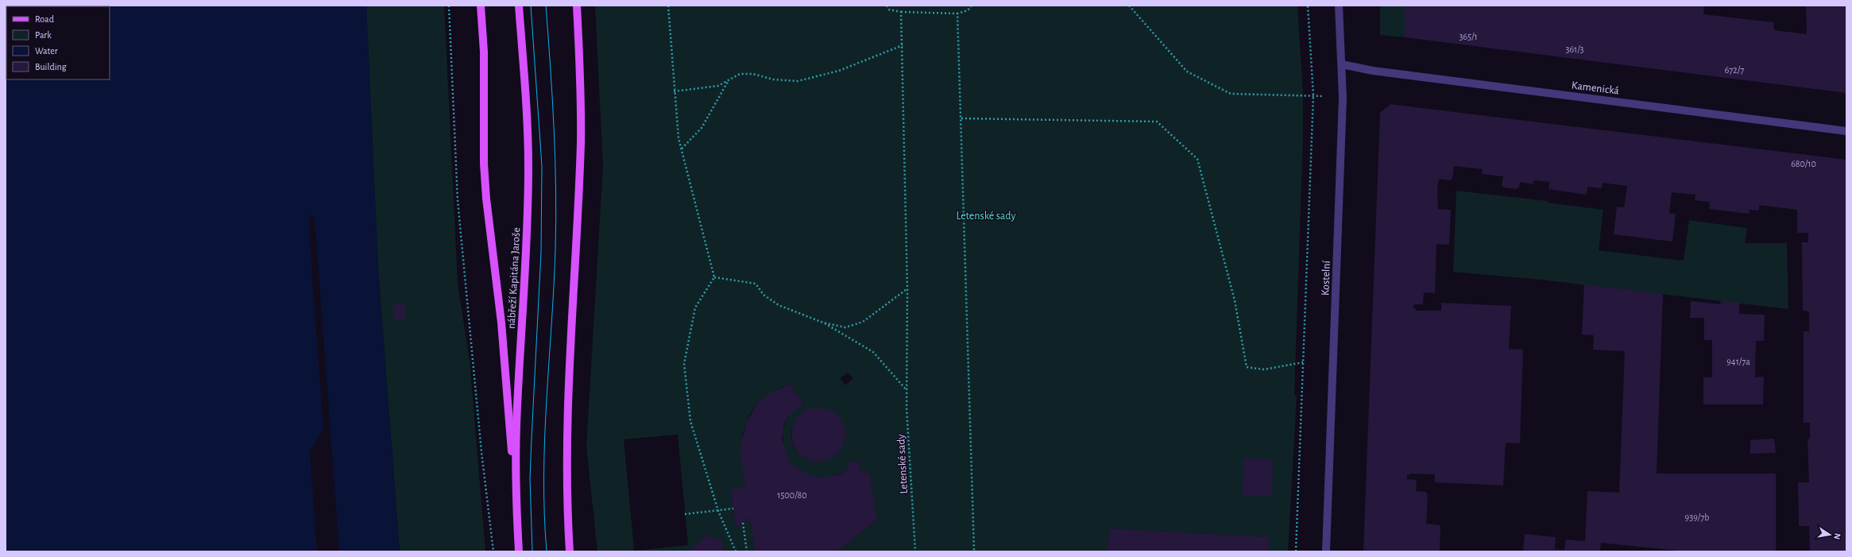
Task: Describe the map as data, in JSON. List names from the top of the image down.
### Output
{
  "streets": {
    "main road": ["nábřeží Kapitána Jaroše"],
    "street": ["Kamenická", "Kostelní"],
    "path": ["Letenské sady"]
  },
  "crossings": [
    ["Kamenická", "Kostelní"]
  ],
  "parks": ["Letenské sady"],
  "house_numbers": [
    "365/1",
    "361/3",
    "672/7",
    "680/10",
    "941/7a",
    "1500/80",
    "939/7b"
  ],
  "legend": [
    "Road",
    "Park",
    "Water",
    "Building"
  ],
  "north": "right"
}
